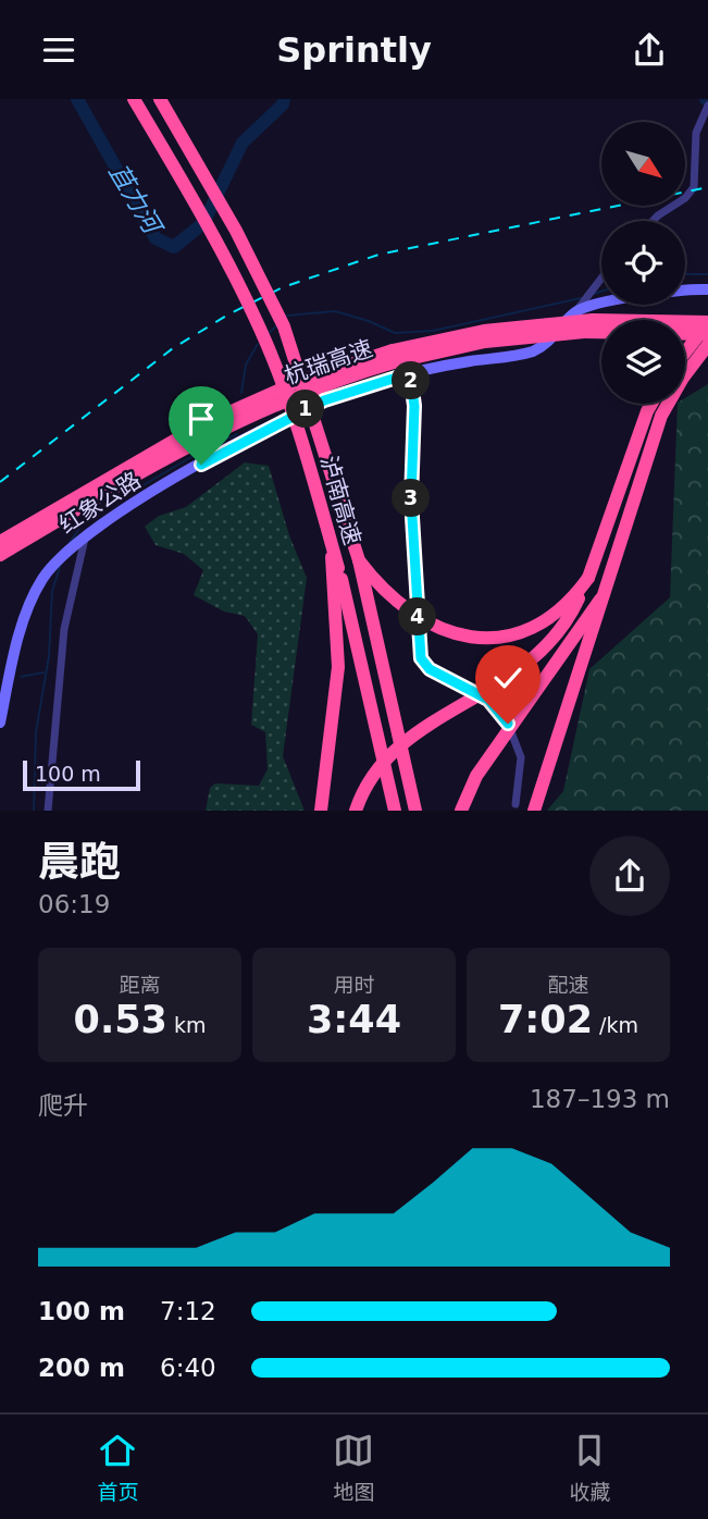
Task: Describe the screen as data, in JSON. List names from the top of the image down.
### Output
{
  "streets": {
    "highway": ["杭瑞高速", "泸南高速"],
    "main road": ["红象公路"]
  },
  "water": ["苴力河"],
  "scale_bar": "100 m",
  "north": "bottom right",
  "page": {
    "header": "Sprintly",
    "pins": [
      "2",
      "1",
      "3",
      "4"
    ],
    "scale": "100 m",
    "heading": ["晨跑", "06:19"],
    "stats": [
      ["距离", "0.53 km"],
      ["用时", "3:44"],
      ["配速", "7:02 /km"]
    ],
    "chart": ["爬升", "187–193 m"],
    "list": [
      {
        "name": "100 m",
        "note": "7:12"
      },
      {
        "name": "200 m",
        "note": "6:40"
      }
    ],
    "tabs": ["首页", "地图", "收藏"]
  }
}
